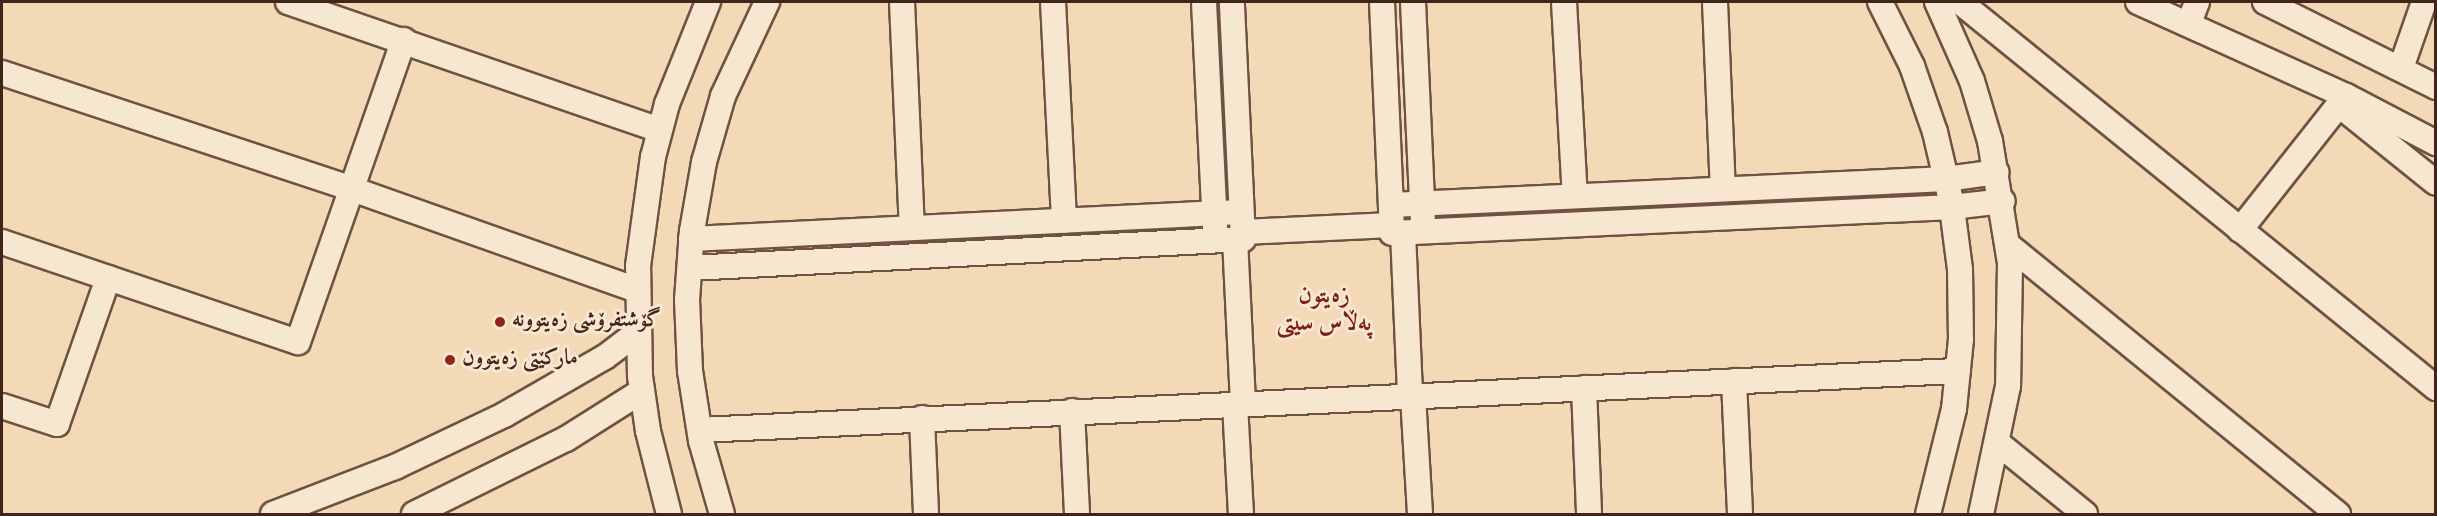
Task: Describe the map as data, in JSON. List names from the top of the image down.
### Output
{
  "districts": ["زەیتون پەڵاس سیتی"],
  "places": ["گۆشتفرۆشی زەیتوونە", "مارکێتی زەیتوون"]
}
